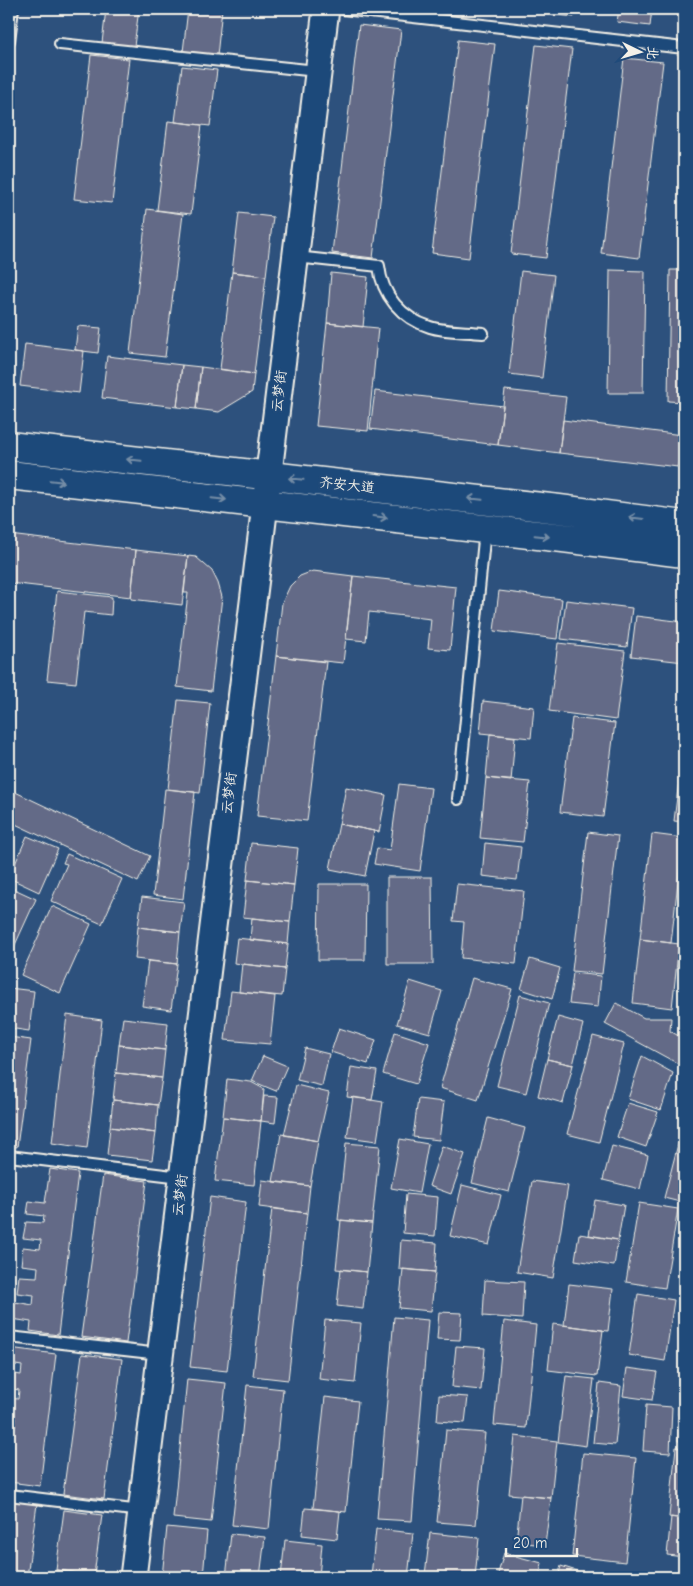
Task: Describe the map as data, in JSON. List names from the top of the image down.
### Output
{
  "streets": {
    "main road": ["齐安大道"],
    "street": ["云梦街"]
  },
  "crossings": [
    ["云梦街", "齐安大道"]
  ],
  "scale_bar": "20 m",
  "north": "right"
}
